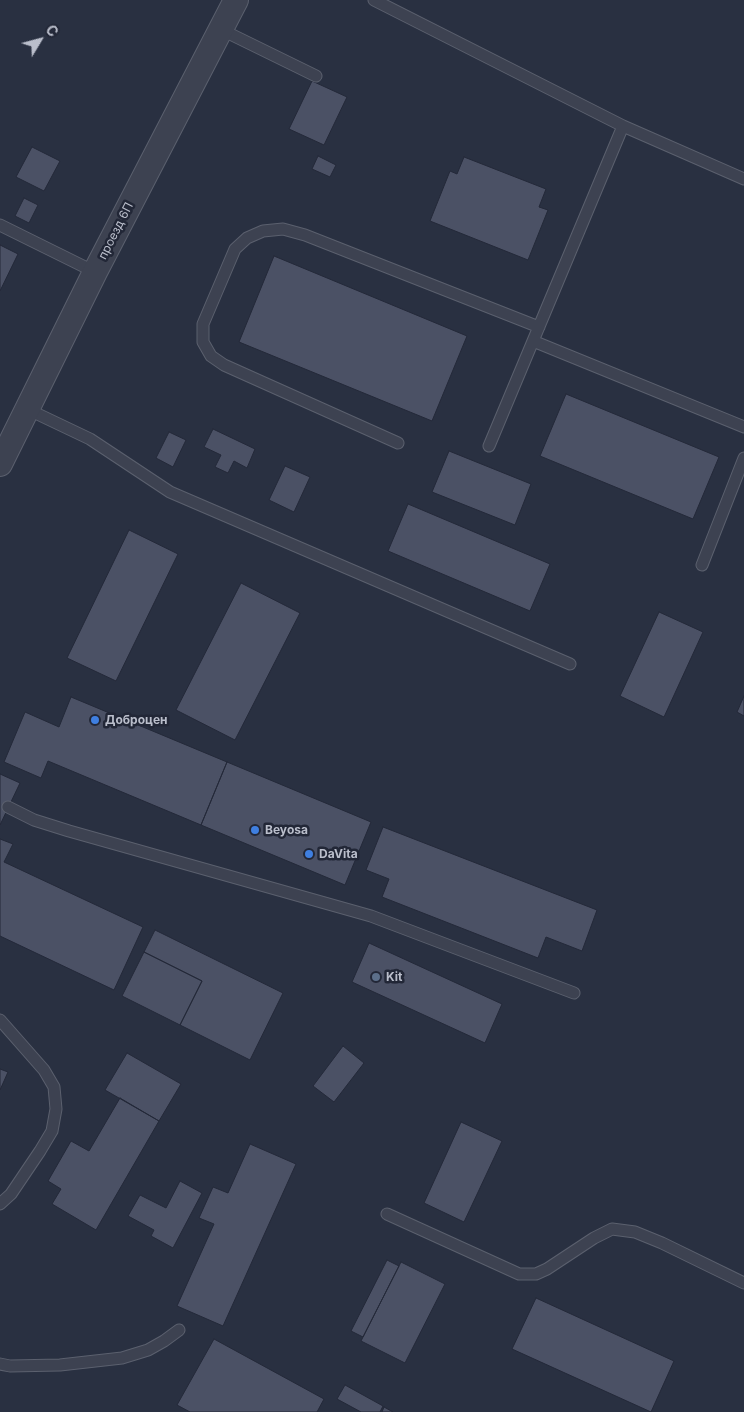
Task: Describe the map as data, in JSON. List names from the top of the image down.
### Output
{
  "streets": {
    "street": ["проезд 6П"]
  },
  "places": [
    "Доброцен",
    "Beyosa",
    "DaVita",
    "Kit"
  ],
  "north": "top right"
}
